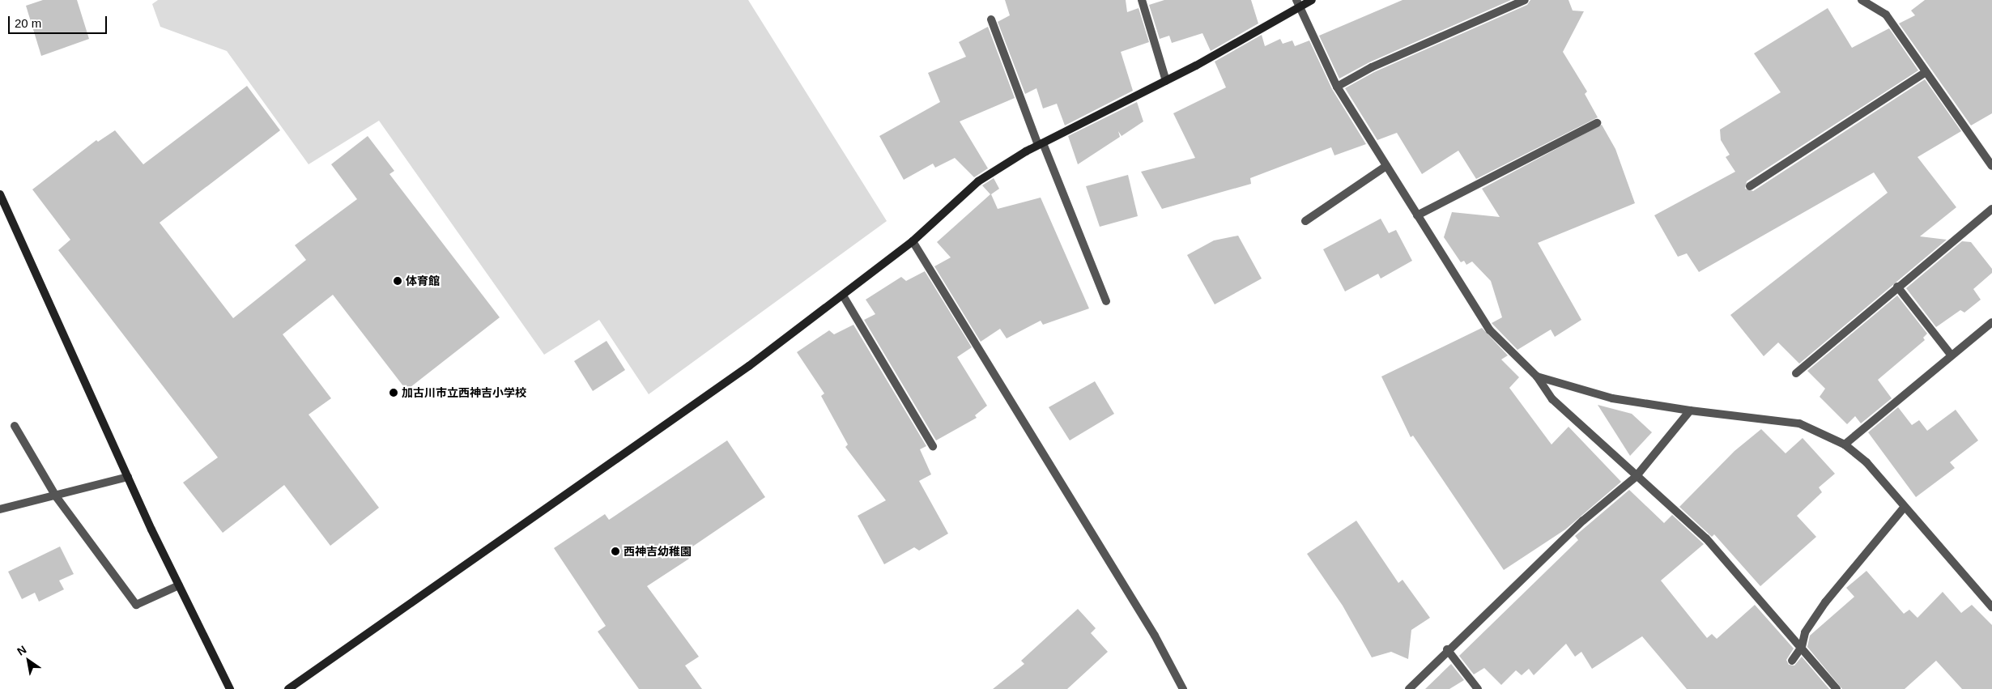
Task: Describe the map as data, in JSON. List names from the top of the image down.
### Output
{
  "places": ["体育館", "加古川市立西神吉小学校", "西神吉幼稚園"],
  "scale_bar": "20 m",
  "north": "top left"
}
